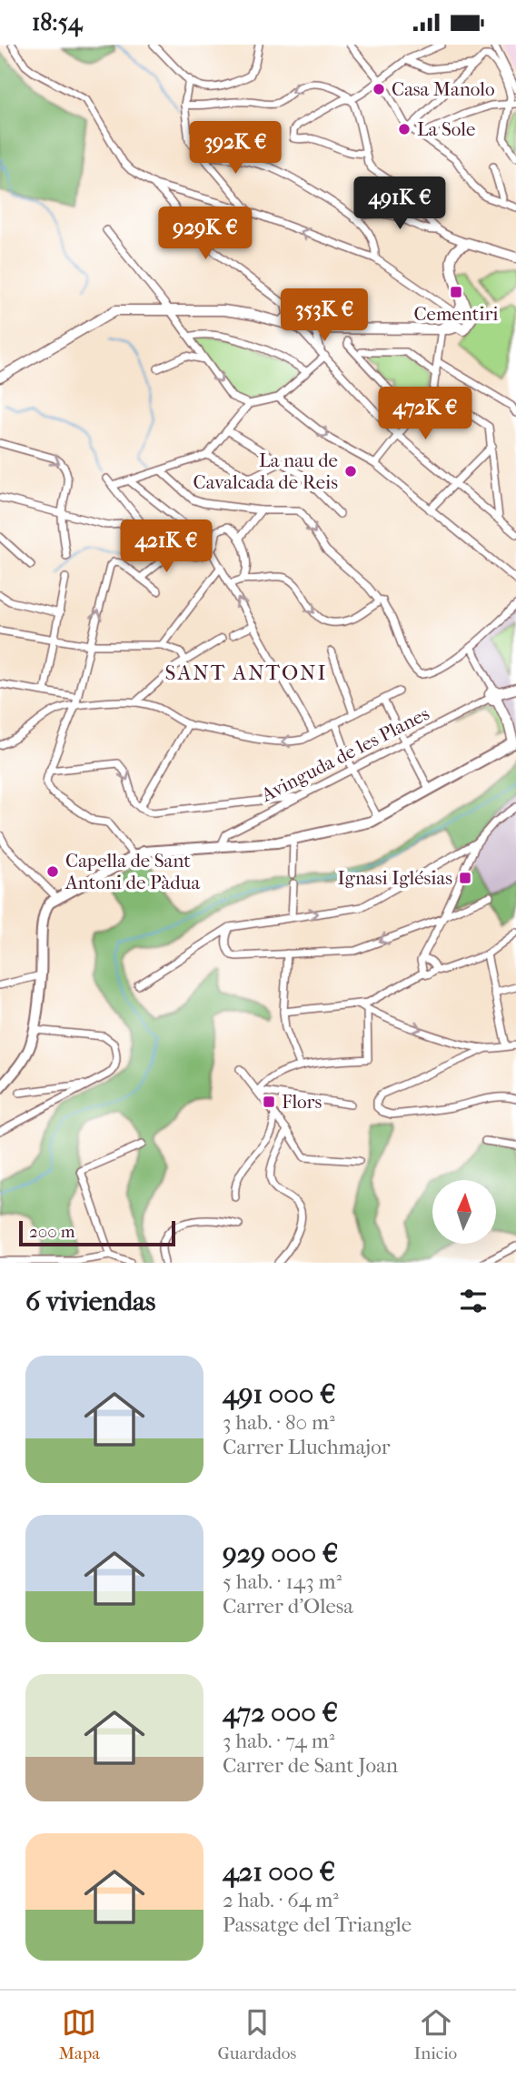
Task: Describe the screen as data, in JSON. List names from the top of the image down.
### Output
{
  "streets": {
    "street": ["Avinguda de les Planes"]
  },
  "districts": ["SANT ANTONI"],
  "places": {
    "other": [
      "Casa Manolo",
      "La Sole",
      "La nau de Cavalcada de Reis",
      "Capella de Sant Antoni de Pàdua"
    ],
    "transit": ["Cementiri", "Ignasi Iglésias", "Flors"]
  },
  "scale_bar": "200 m",
  "north": "top",
  "page": {
    "status": "18:54",
    "price": [
      "392K €",
      "491K €",
      "929K €",
      "353K €",
      "472K €",
      "421K €"
    ],
    "scale": "200 m",
    "heading": "6 viviendas",
    "list": [
      {
        "name": "491 000 €",
        "note": "3 hab. · 80 m² · Carrer Lluchmajor"
      },
      {
        "name": "929 000 €",
        "note": "5 hab. · 143 m² · Carrer d'Olesa"
      },
      {
        "name": "472 000 €",
        "note": "3 hab. · 74 m² · Carrer de Sant Joan"
      },
      {
        "name": "421 000 €",
        "note": "2 hab. · 64 m² · Passatge del Triangle"
      }
    ],
    "tabs": ["Mapa", "Guardados", "Inicio"]
  }
}
